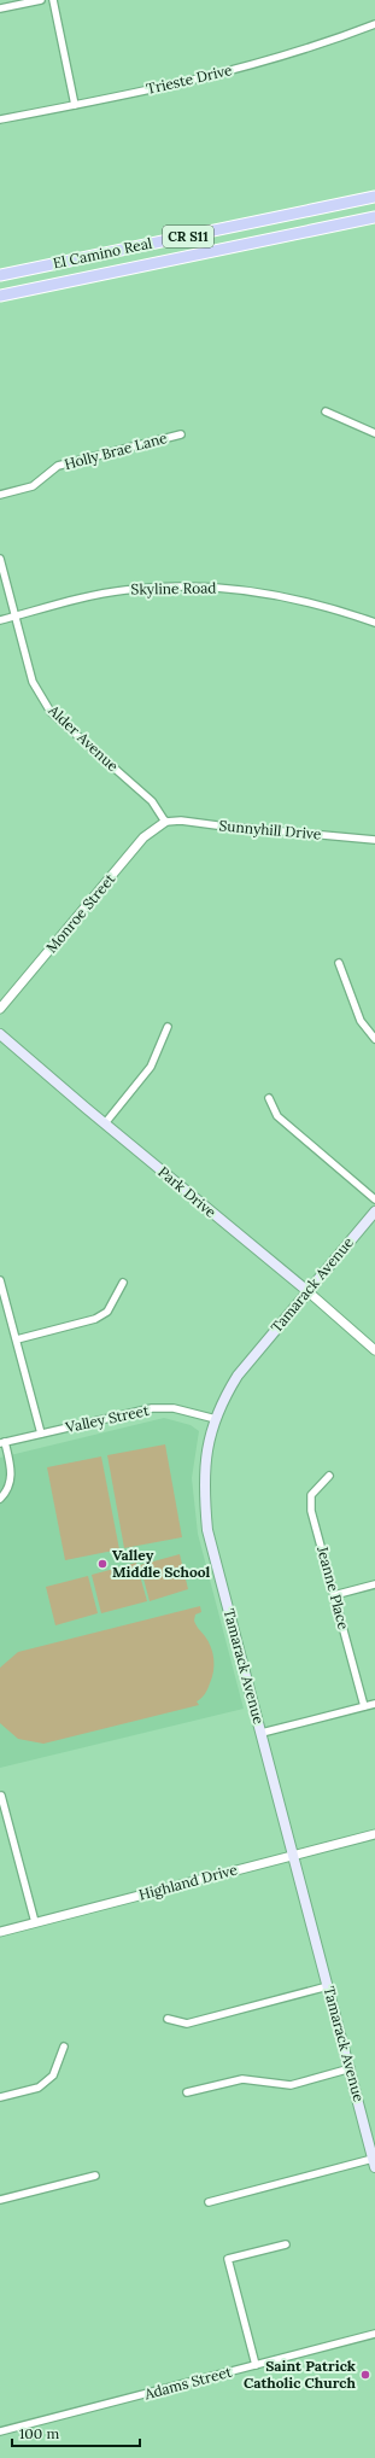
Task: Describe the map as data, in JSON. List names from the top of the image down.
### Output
{
  "streets": {
    "main road": [
      "CR S11",
      "El Camino Real",
      "Park Drive",
      "Tamarack Avenue"
    ],
    "street": [
      "Trieste Drive",
      "Holly Brae Lane",
      "Skyline Road",
      "Alder Avenue",
      "Sunnyhill Drive",
      "Monroe Street",
      "Valley Street",
      "Jeanne Place",
      "Highland Drive",
      "Adams Street"
    ]
  },
  "crossings": [
    ["Skyline Road", "Alder Avenue"],
    ["Alder Avenue", "Sunnyhill Drive"],
    ["Alder Avenue", "Monroe Street"],
    ["Sunnyhill Drive", "Monroe Street"],
    ["Park Drive", "Tamarack Avenue"],
    ["Tamarack Avenue", "Valley Street"],
    ["Tamarack Avenue", "Highland Drive"]
  ],
  "places": ["Valley Middle School", "Saint Patrick Catholic Church"],
  "scale_bar": "100 m"
}
